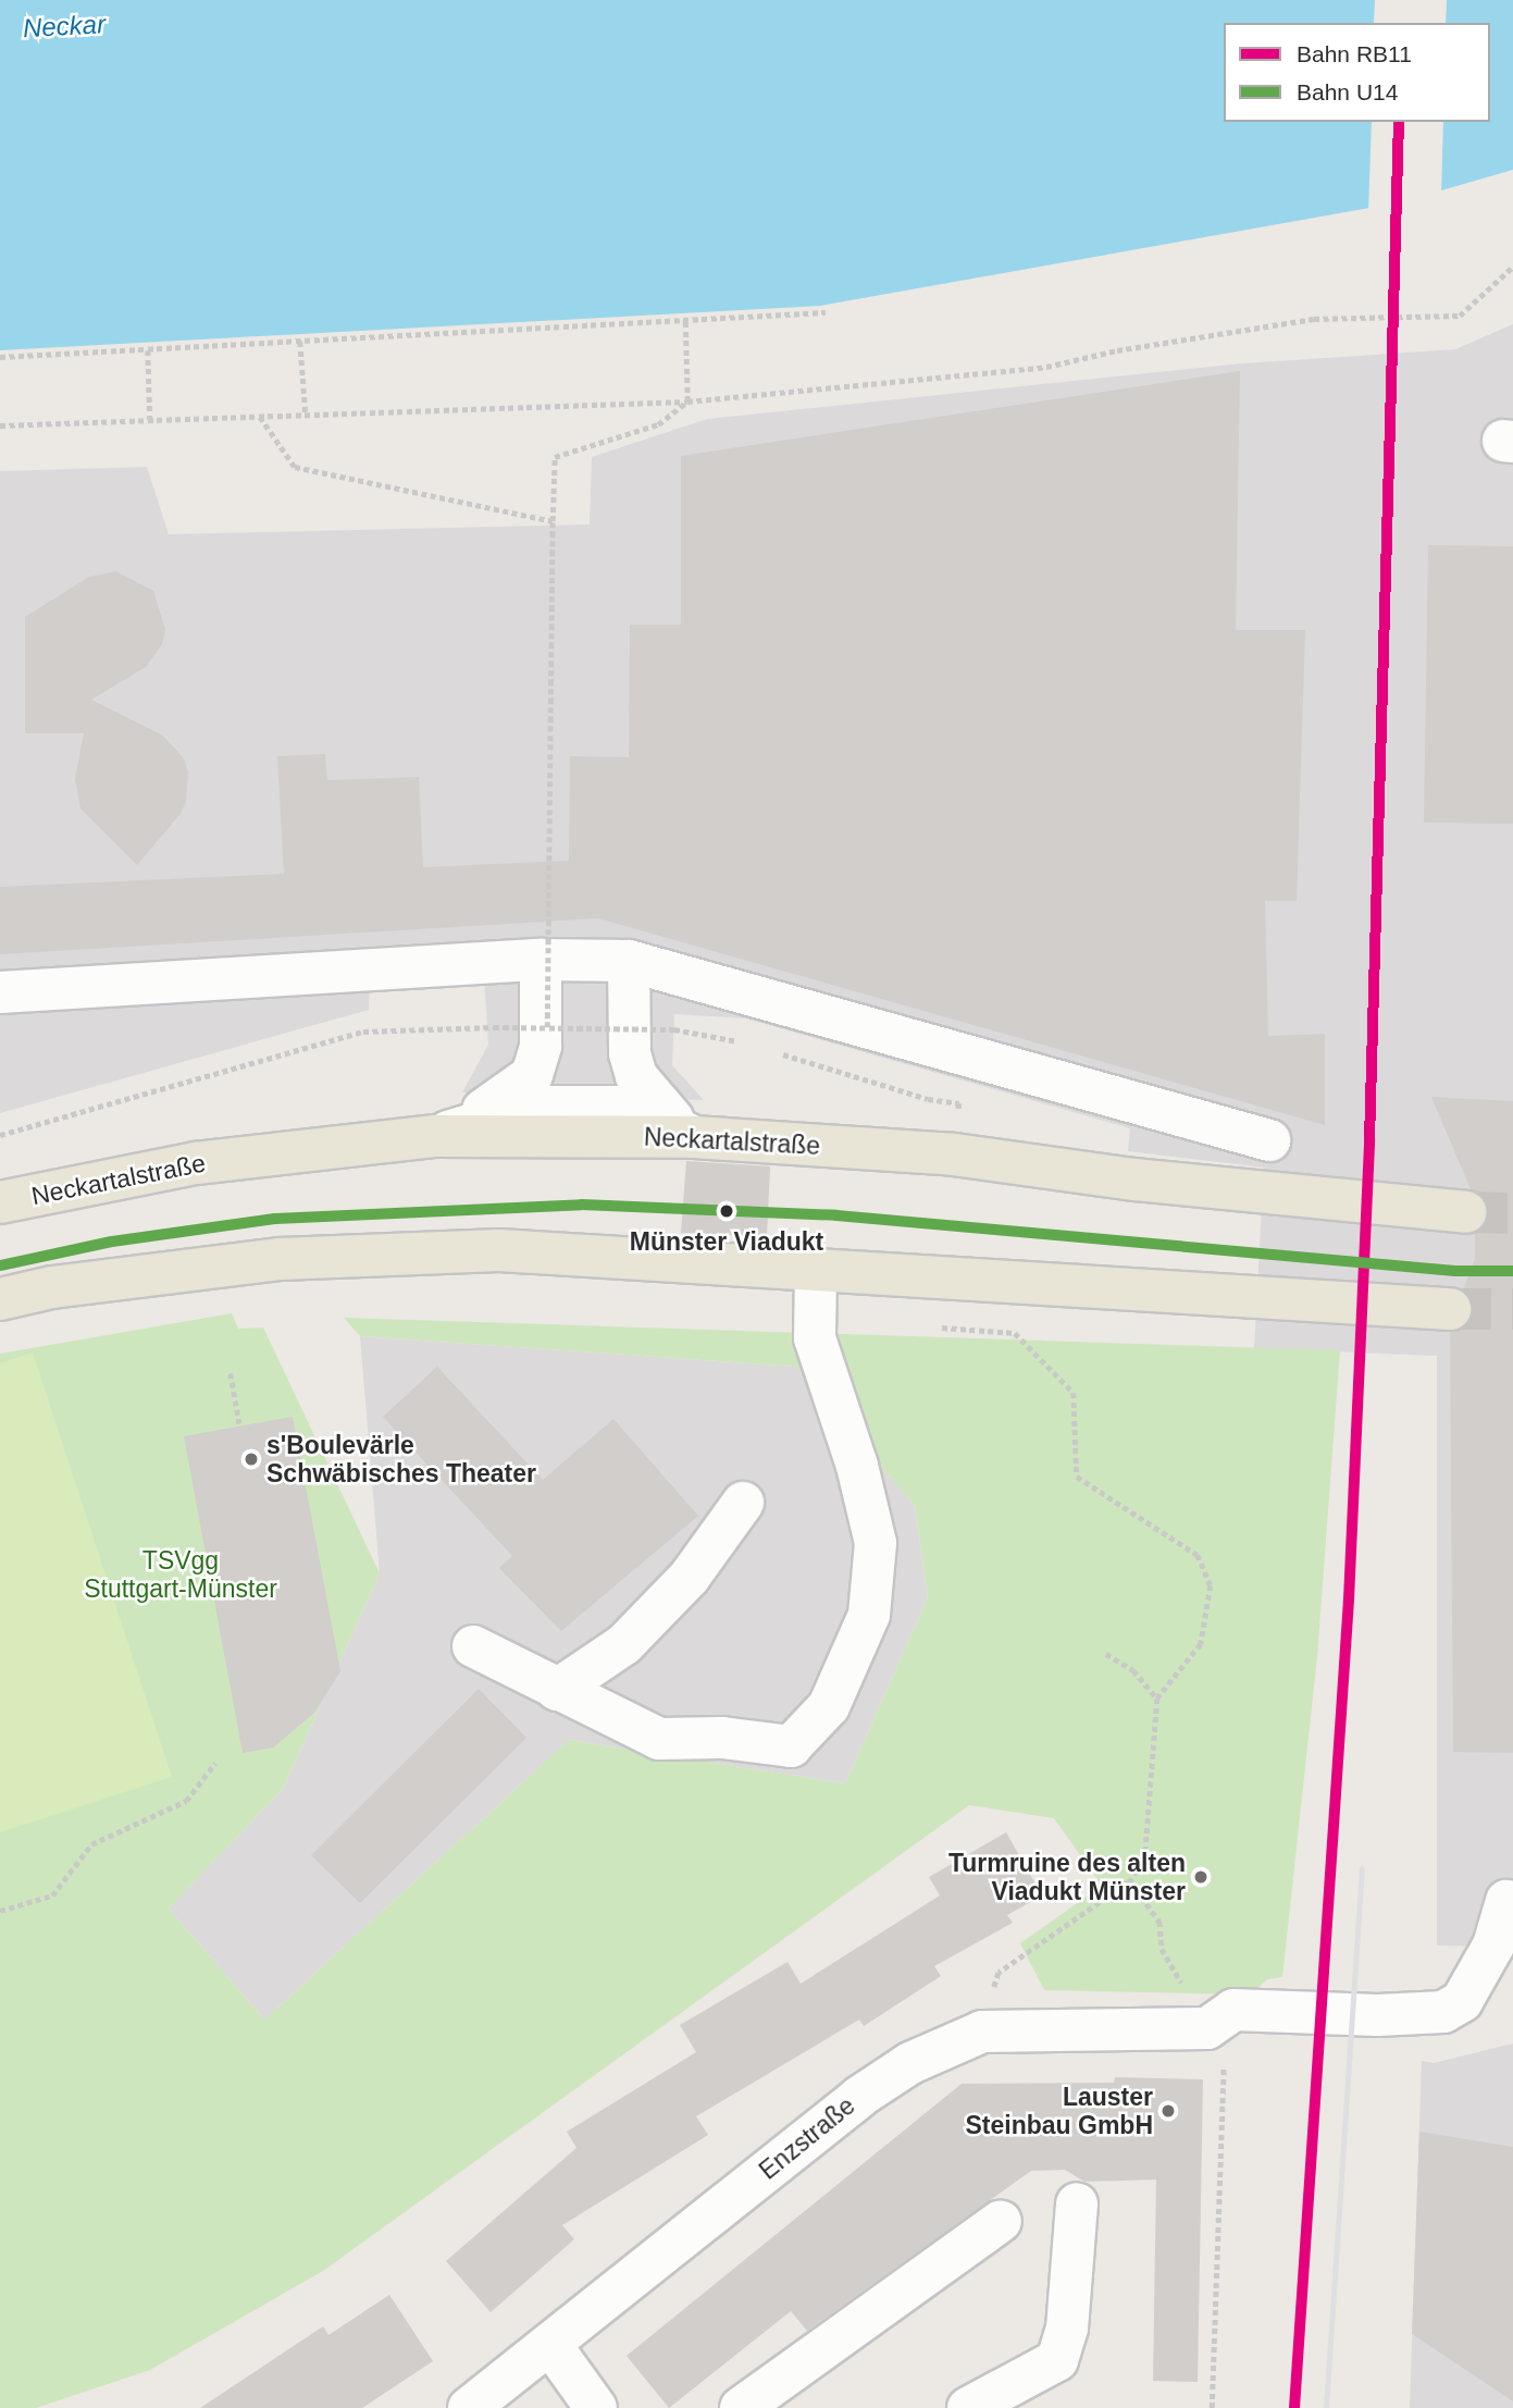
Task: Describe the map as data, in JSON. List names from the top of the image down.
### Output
{
  "streets": {
    "main road": ["Neckartalstraße"],
    "street": ["Enzstraße"]
  },
  "water": ["Neckar"],
  "parks": ["TSVgg Stuttgart-Münster"],
  "places": [
    "Münster Viadukt",
    "s'Boulevärle Schwäbisches Theater",
    "Turmruine des alten Viadukt Münster",
    "Lauster Steinbau GmbH"
  ],
  "lines": ["rail line RB11", "rail line U14"],
  "legend": ["Bahn RB11", "Bahn U14"]
}
